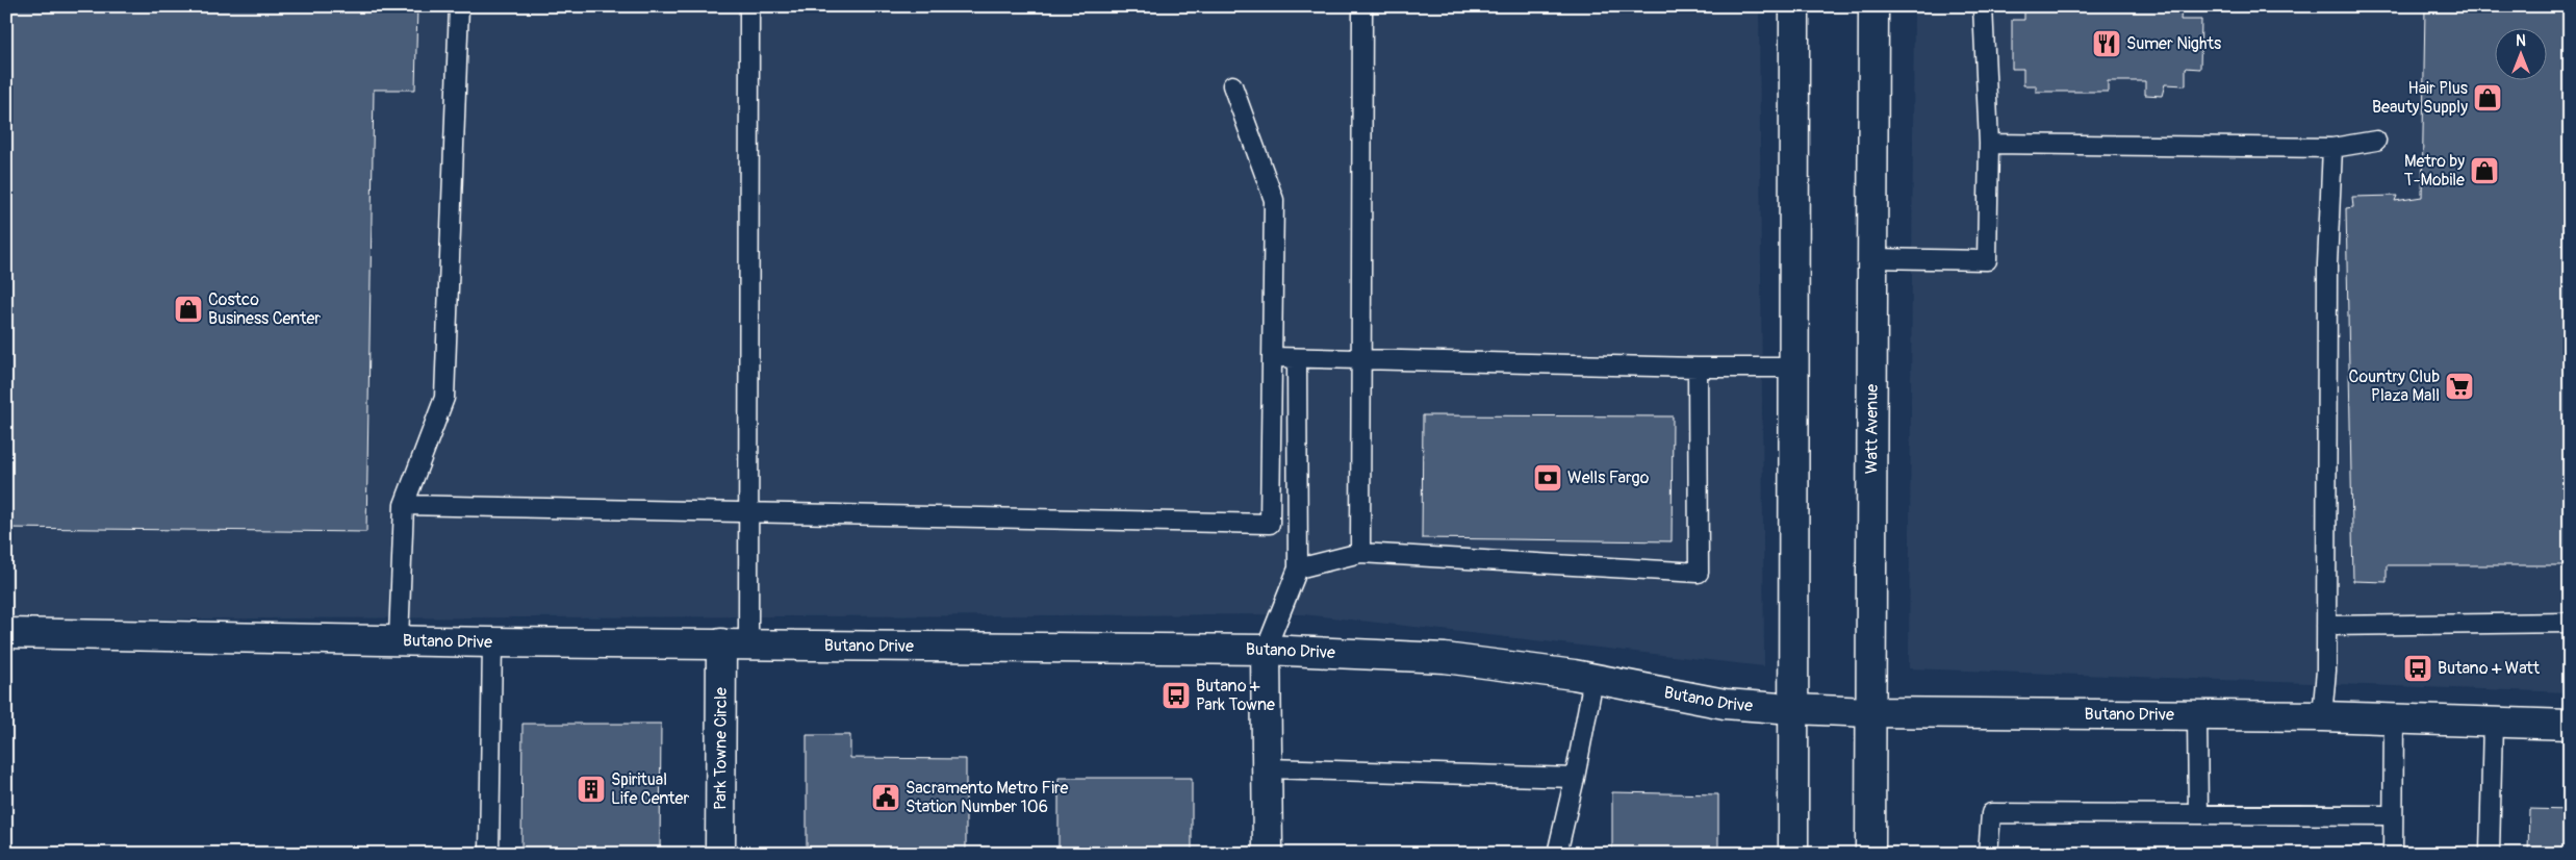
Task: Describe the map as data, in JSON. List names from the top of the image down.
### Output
{
  "streets": {
    "street": ["Watt Avenue", "Butano Drive", "Park Towne Circle"]
  },
  "crossings": [
    ["Watt Avenue", "Butano Drive"],
    ["Butano Drive", "Park Towne Circle"]
  ],
  "places": {
    "restaurant": ["Sumer Nights"],
    "shop": ["Hair Plus Beauty Supply", "Metro by T-Mobile", "Costco Business Center"],
    "supermarket": ["Country Club Plaza Mall"],
    "bank": ["Wells Fargo"],
    "bus stop": ["Butano + Watt", "Butano + Park Towne"],
    "building": ["Spiritual Life Center"],
    "public building": ["Sacramento Metro Fire Station Number 106"]
  },
  "north": "top"
}
